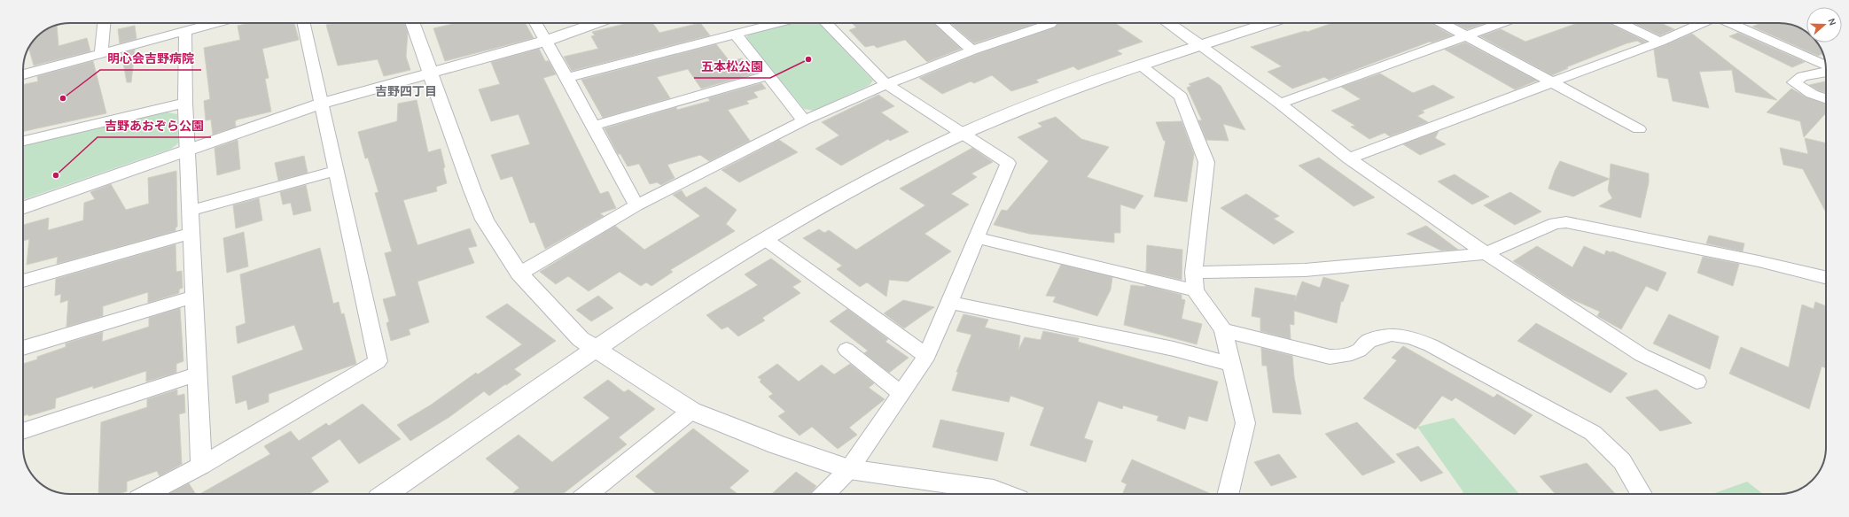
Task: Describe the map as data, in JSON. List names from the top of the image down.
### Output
{
  "districts": ["吉野四丁目"],
  "places": ["五本松公園", "明心会吉野病院", "吉野あおぞら公園"],
  "north": "right"
}
